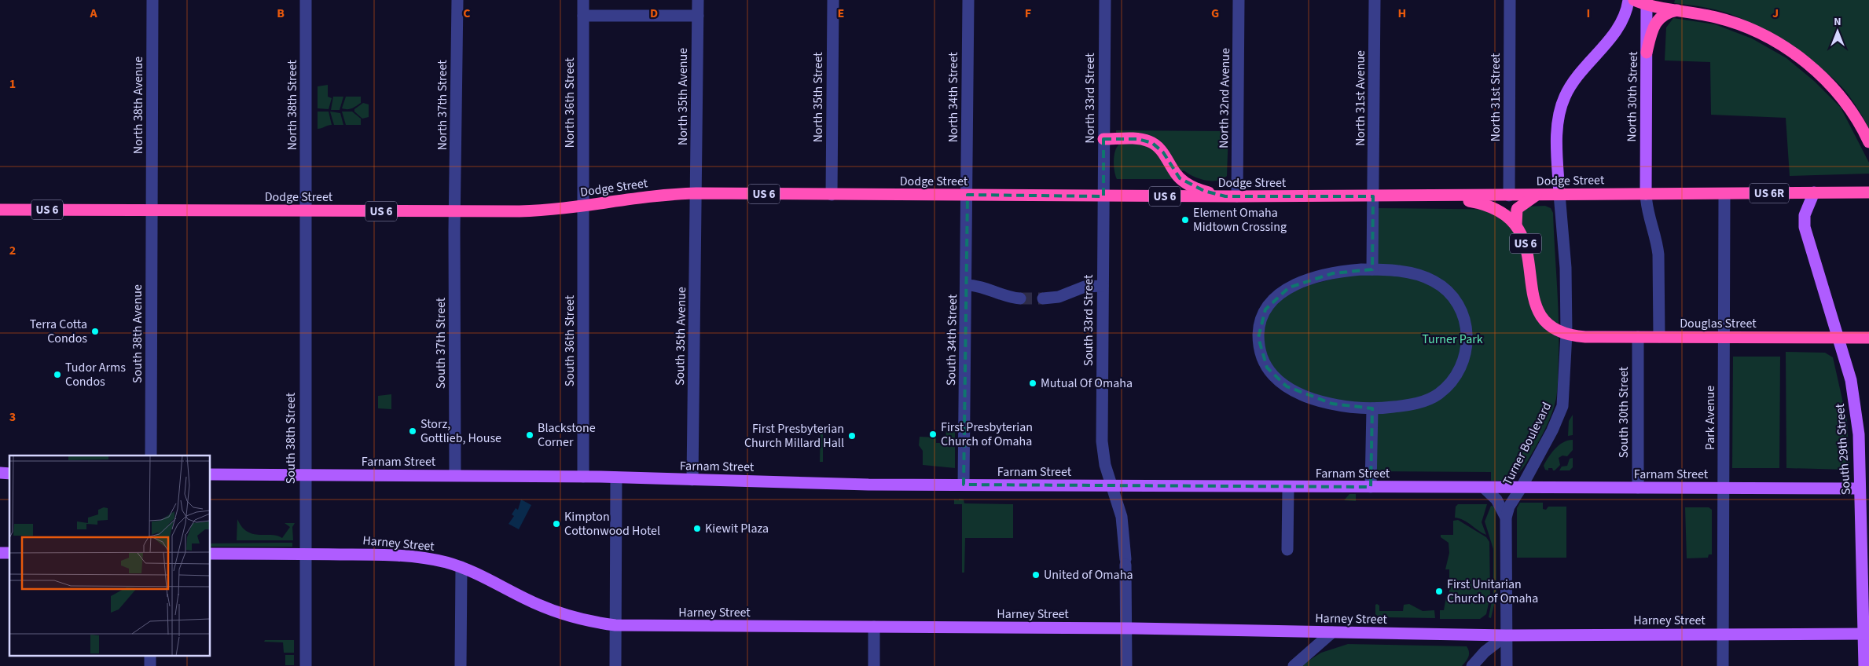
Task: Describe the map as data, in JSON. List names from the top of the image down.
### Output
{
  "streets": {
    "highway": [
      "Dodge Street",
      "US 6R",
      "US 6",
      "Douglas Street"
    ],
    "main road": [
      "North 30th Street",
      "South 29th Street",
      "Farnam Street",
      "Harney Street"
    ],
    "street": [
      "North 35th Avenue",
      "North 35th Street",
      "North 34th Street",
      "North 31st Street",
      "North 33rd Street",
      "North 32nd Avenue",
      "North 31st Avenue",
      "North 36th Street",
      "North 38th Avenue",
      "North 38th Street",
      "North 37th Street",
      "South 33rd Street",
      "South 38th Avenue",
      "South 35th Avenue",
      "South 34th Street",
      "South 36th Street",
      "South 37th Street",
      "South 30th Street",
      "Park Avenue",
      "South 38th Street",
      "Turner Boulevard"
    ]
  },
  "crossings": [
    ["North 35th Avenue", "Dodge Street"],
    ["North 35th Avenue", "South 35th Avenue"],
    ["North 30th Street", "Dodge Street"],
    ["North 35th Street", "Dodge Street"],
    ["North 34th Street", "Dodge Street"],
    ["North 34th Street", "South 34th Street"],
    ["North 31st Street", "Dodge Street"],
    ["North 33rd Street", "Dodge Street"],
    ["North 33rd Street", "South 33rd Street"],
    ["North 32nd Avenue", "Dodge Street"],
    ["North 31st Avenue", "Dodge Street"],
    ["North 36th Street", "Dodge Street"],
    ["North 36th Street", "South 36th Street"],
    ["North 38th Avenue", "Dodge Street"],
    ["North 38th Avenue", "South 38th Avenue"],
    ["North 38th Street", "Dodge Street"],
    ["North 38th Street", "South 38th Street"],
    ["North 37th Street", "Dodge Street"],
    ["North 37th Street", "South 37th Street"],
    ["Dodge Street", "US 6"],
    ["Dodge Street", "South 33rd Street"],
    ["Dodge Street", "South 38th Avenue"],
    ["Dodge Street", "South 35th Avenue"],
    ["Dodge Street", "South 34th Street"],
    ["Dodge Street", "South 36th Street"],
    ["Dodge Street", "South 37th Street"],
    ["Dodge Street", "Park Avenue"],
    ["Dodge Street", "South 38th Street"],
    ["Dodge Street", "Turner Boulevard"],
    ["Dodge Street", "South 29th Street"],
    ["US 6", "Douglas Street"],
    ["US 6", "Turner Boulevard"],
    ["South 33rd Street", "Farnam Street"],
    ["South 33rd Street", "Harney Street"],
    ["Douglas Street", "South 30th Street"],
    ["Douglas Street", "Park Avenue"],
    ["Douglas Street", "Turner Boulevard"],
    ["Douglas Street", "South 29th Street"],
    ["South 35th Avenue", "Farnam Street"],
    ["South 34th Street", "Farnam Street"],
    ["South 36th Street", "Farnam Street"],
    ["South 37th Street", "Farnam Street"],
    ["South 30th Street", "Farnam Street"],
    ["Park Avenue", "Farnam Street"],
    ["Park Avenue", "Harney Street"],
    ["South 38th Street", "Farnam Street"],
    ["South 38th Street", "Harney Street"],
    ["Turner Boulevard", "Farnam Street"],
    ["Turner Boulevard", "Harney Street"],
    ["South 29th Street", "Farnam Street"],
    ["South 29th Street", "Harney Street"]
  ],
  "parks": ["Turner Park"],
  "places": [
    "Element Omaha Midtown Crossing",
    "Terra Cotta Condos",
    "Tudor Arms Condos",
    "Mutual Of Omaha",
    "Storz, Gottlieb, House",
    "First Presbyterian Church of Omaha",
    "Blackstone Corner",
    "First Presbyterian Church Millard Hall",
    "Kimpton Cottonwood Hotel",
    "Kiewit Plaza",
    "United of Omaha",
    "First Unitarian Church of Omaha"
  ],
  "north": "top",
  "grid": {
    "columns": [
      "A",
      "B",
      "C",
      "D",
      "E",
      "F",
      "G",
      "H",
      "I",
      "J"
    ],
    "rows": ["1", "2", "3"]
  }
}
